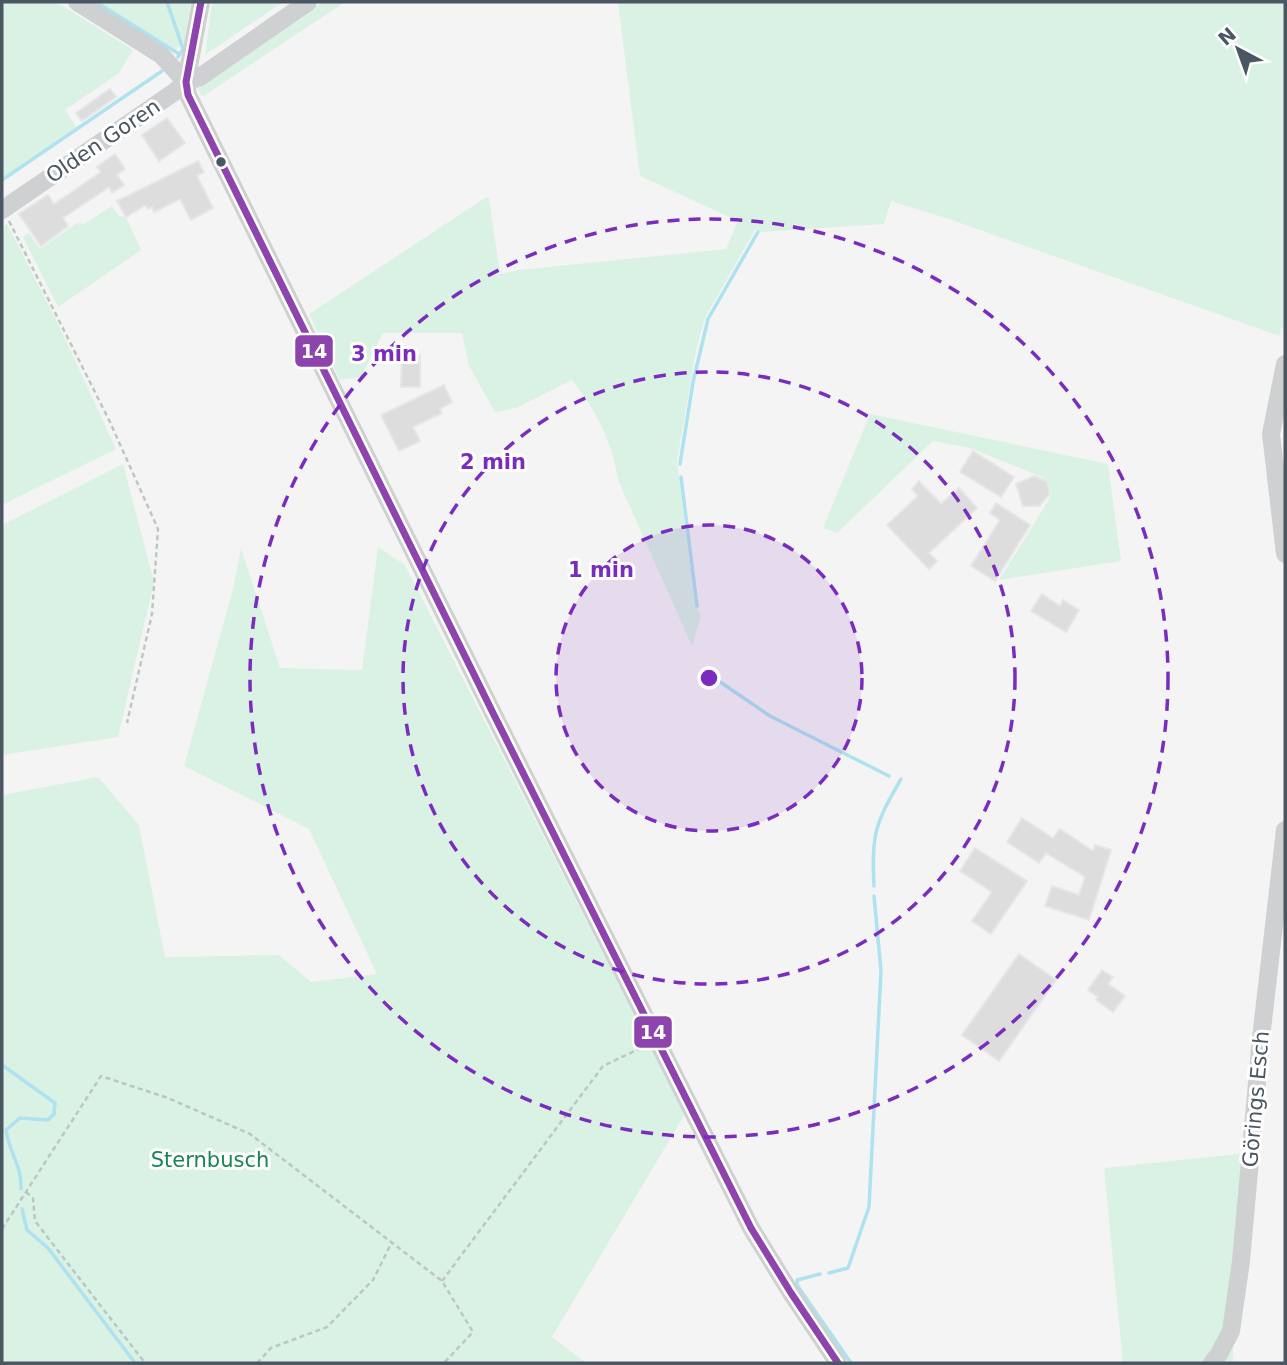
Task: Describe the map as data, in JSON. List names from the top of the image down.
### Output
{
  "streets": {
    "street": ["Olden Goren", "Görings Esch"]
  },
  "parks": ["Sternbusch"],
  "lines": ["transit line 14"],
  "north": "top left",
  "rings": ["3 min", "2 min", "1 min"]
}
